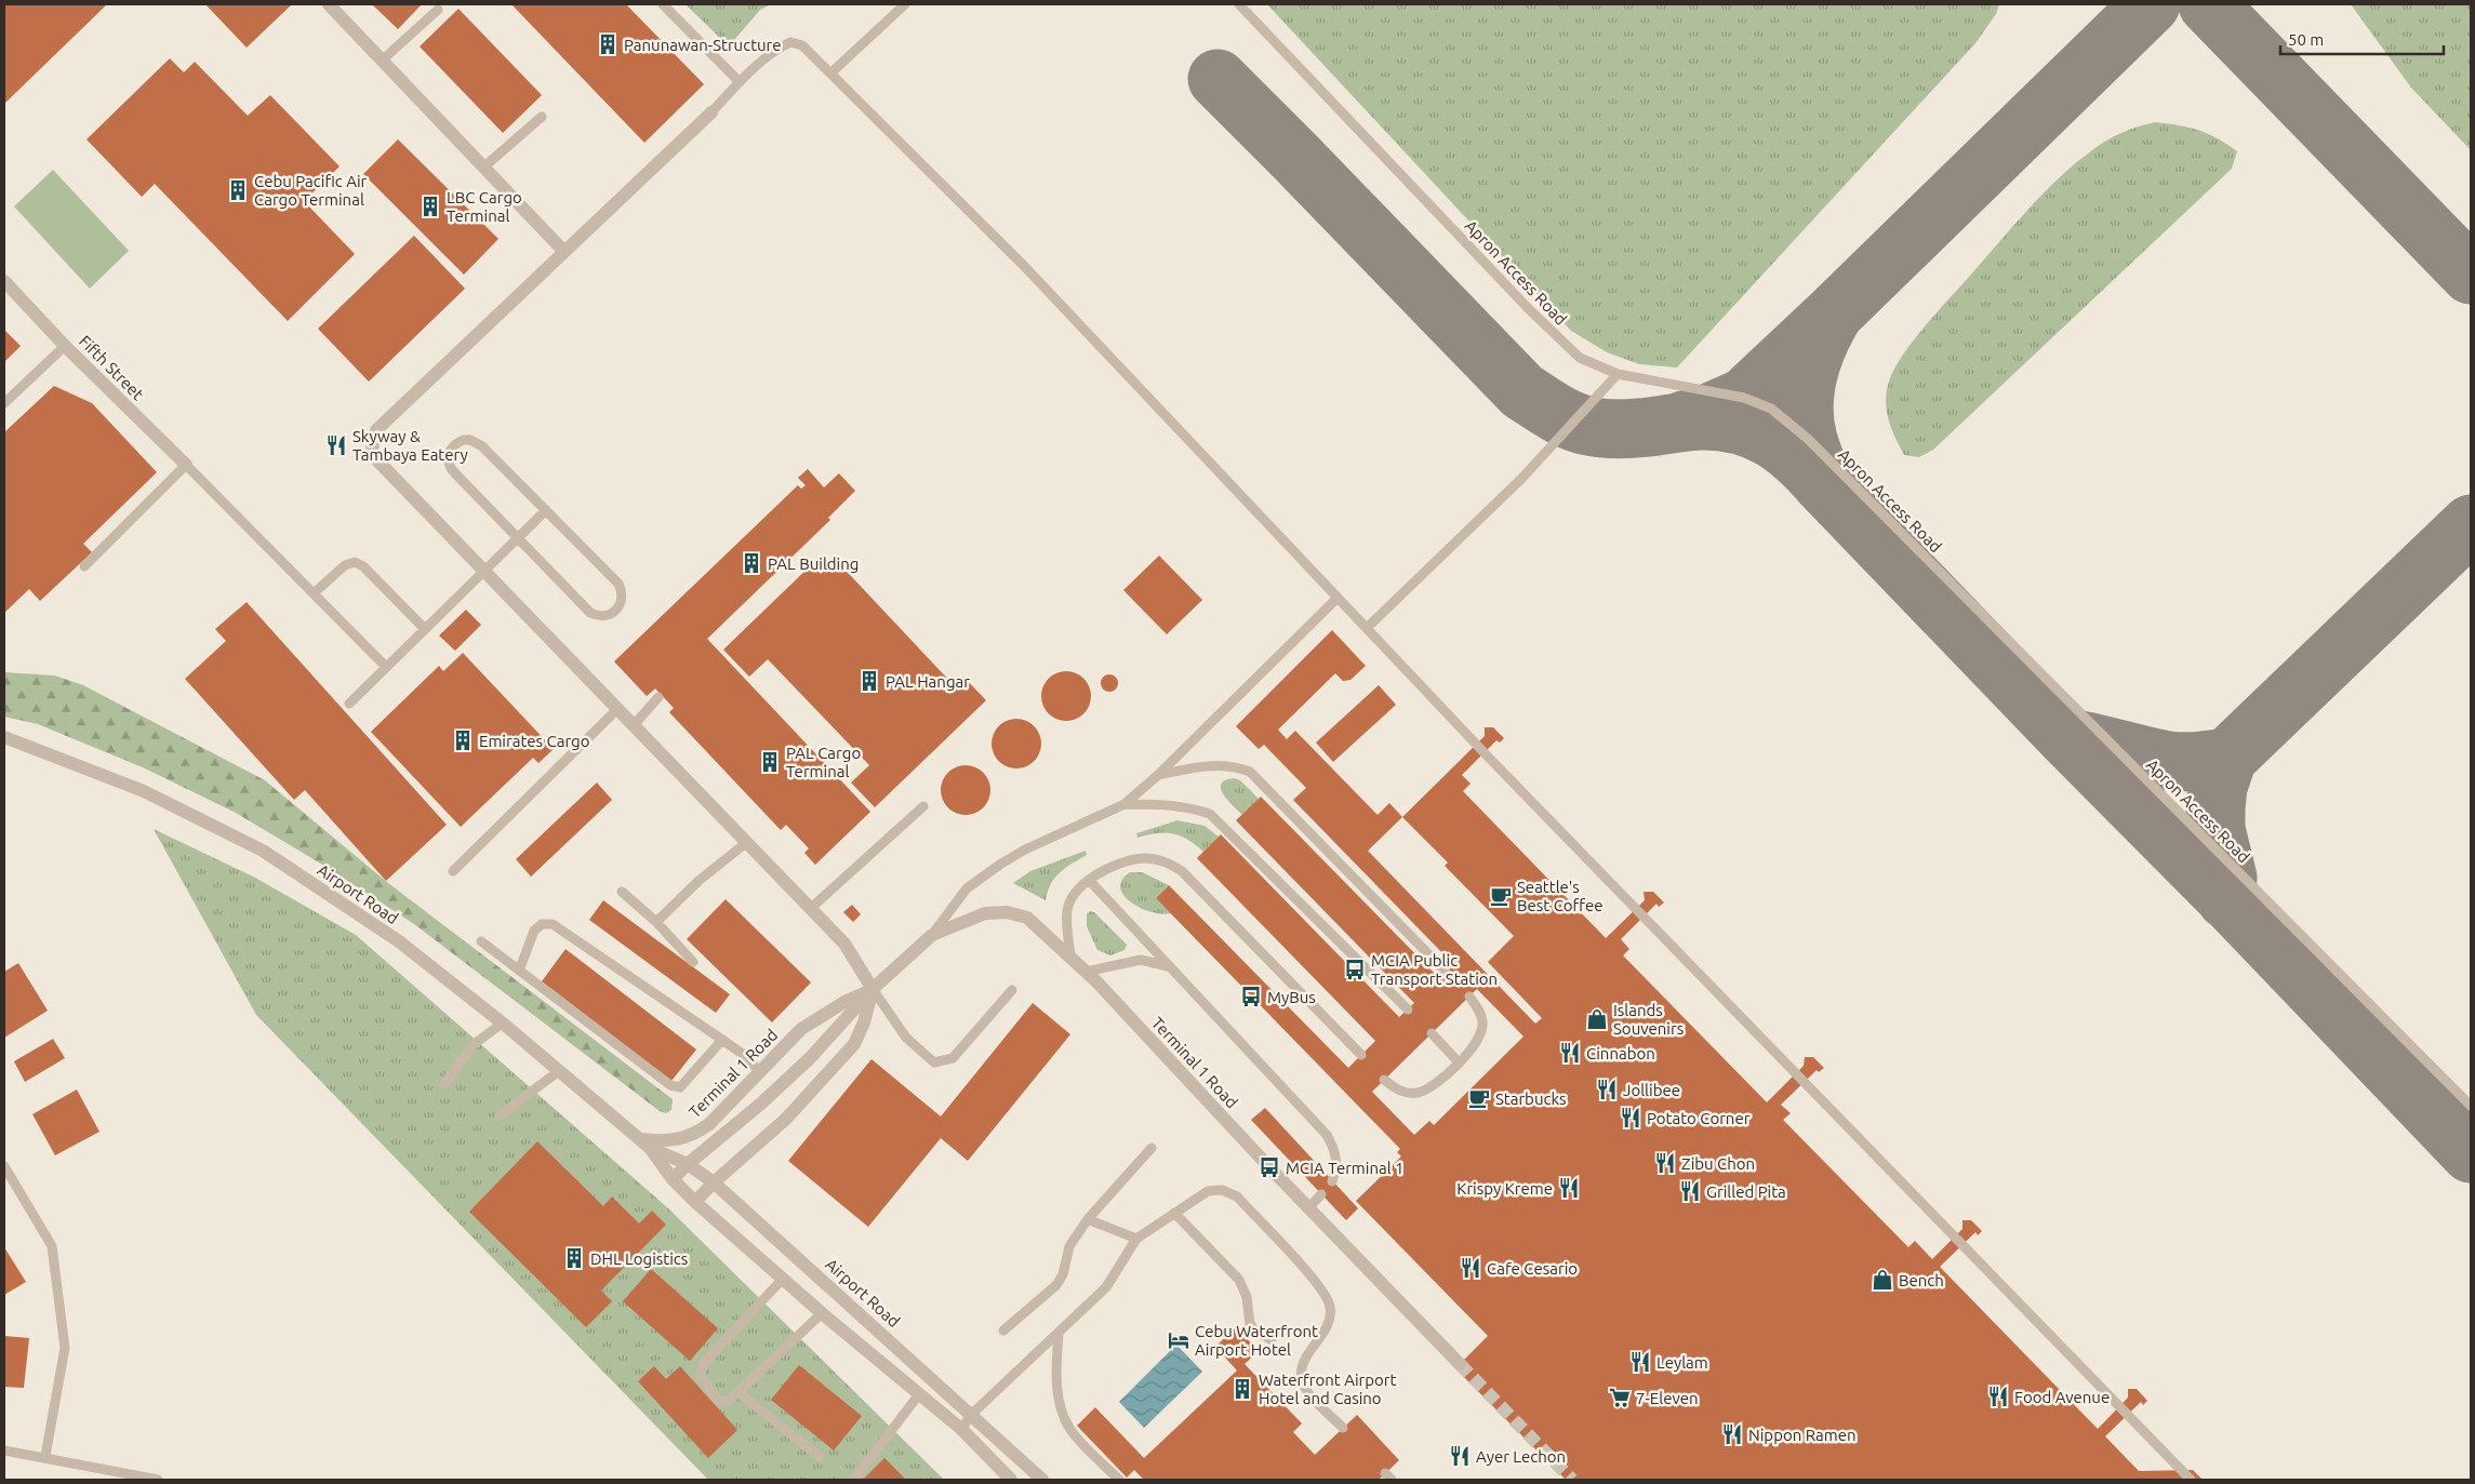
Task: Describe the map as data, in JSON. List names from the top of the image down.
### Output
{
  "streets": {
    "street": ["Fifth Street", "Airport Road", "Terminal 1 Road"],
    "lane": ["Apron Access Road"]
  },
  "crossings": [
    ["Airport Road", "Terminal 1 Road"]
  ],
  "places": {
    "building": [
      "Panunawan-Structure",
      "Cebu Pacific Air Cargo Terminal",
      "LBC Cargo Terminal",
      "PAL Building",
      "PAL Hangar",
      "Emirates Cargo",
      "PAL Cargo Terminal",
      "DHL Logistics",
      "Waterfront Airport Hotel and Casino"
    ],
    "restaurant": [
      "Skyway & Tambaya Eatery",
      "Cinnabon",
      "Jollibee",
      "Potato Corner",
      "Zibu Chon",
      "Krispy Kreme",
      "Grilled Pita",
      "Cafe Cesario",
      "Leylam",
      "Food Avenue",
      "Nippon Ramen",
      "Ayer Lechon"
    ],
    "cafe": ["Seattle's Best Coffee", "Starbucks"],
    "bus stop": ["MCIA Public Transport Station", "MyBus", "MCIA Terminal 1"],
    "shop": ["Islands Souvenirs", "Bench"],
    "hotel": ["Cebu Waterfront Airport Hotel"],
    "supermarket": ["7-Eleven"]
  },
  "scale_bar": "50 m"
}
